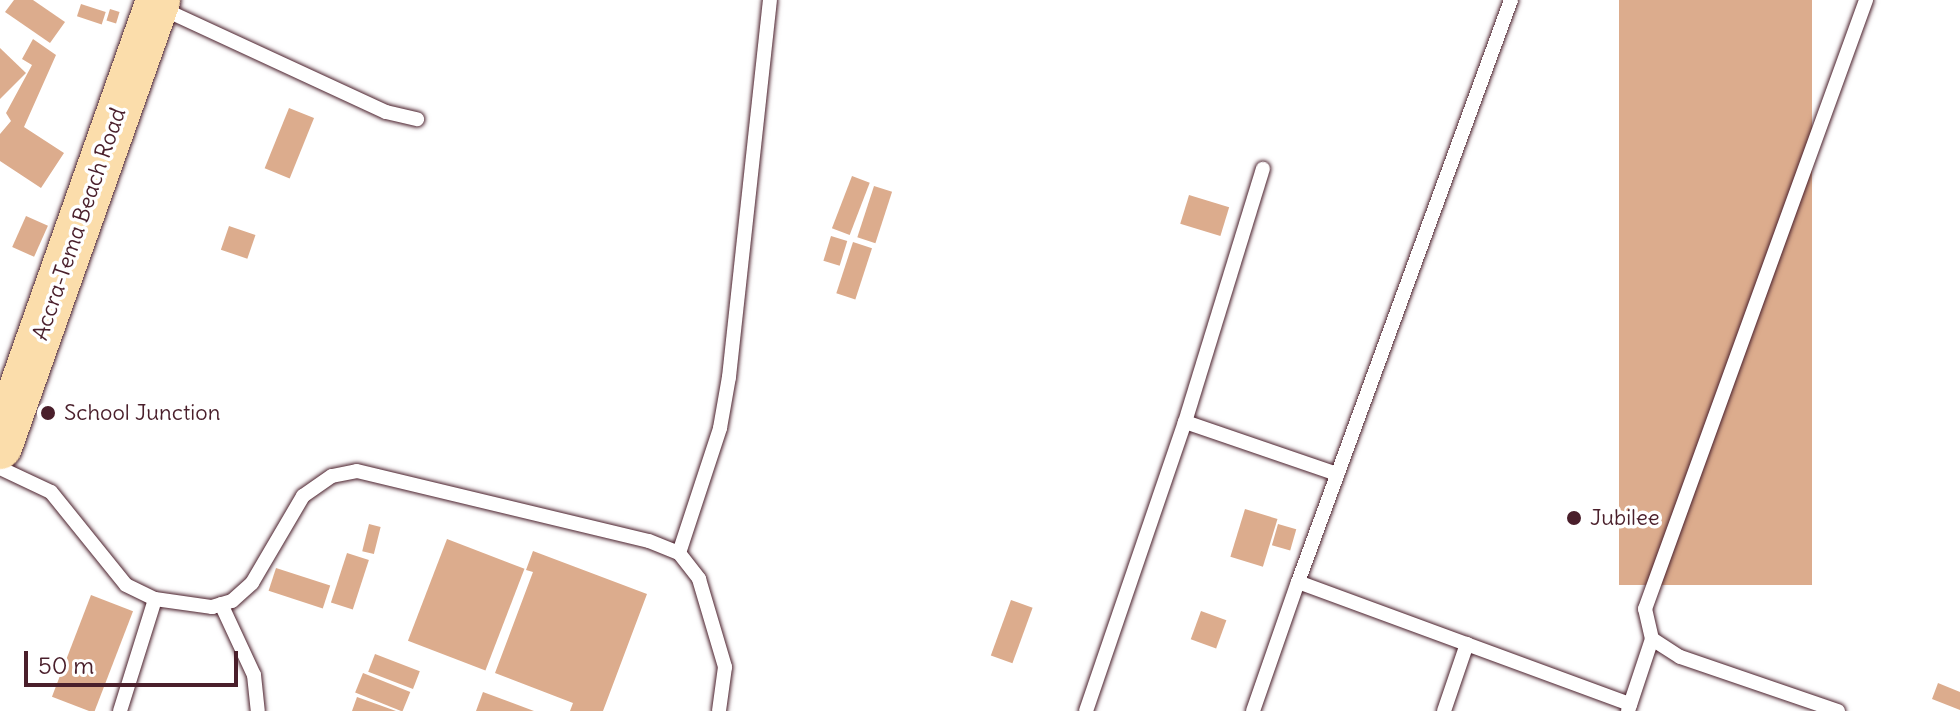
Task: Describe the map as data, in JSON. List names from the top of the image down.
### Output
{
  "streets": {
    "main road": ["Accra-Tema Beach Road"]
  },
  "places": ["School Junction", "Jubilee"],
  "scale_bar": "50 m"
}
